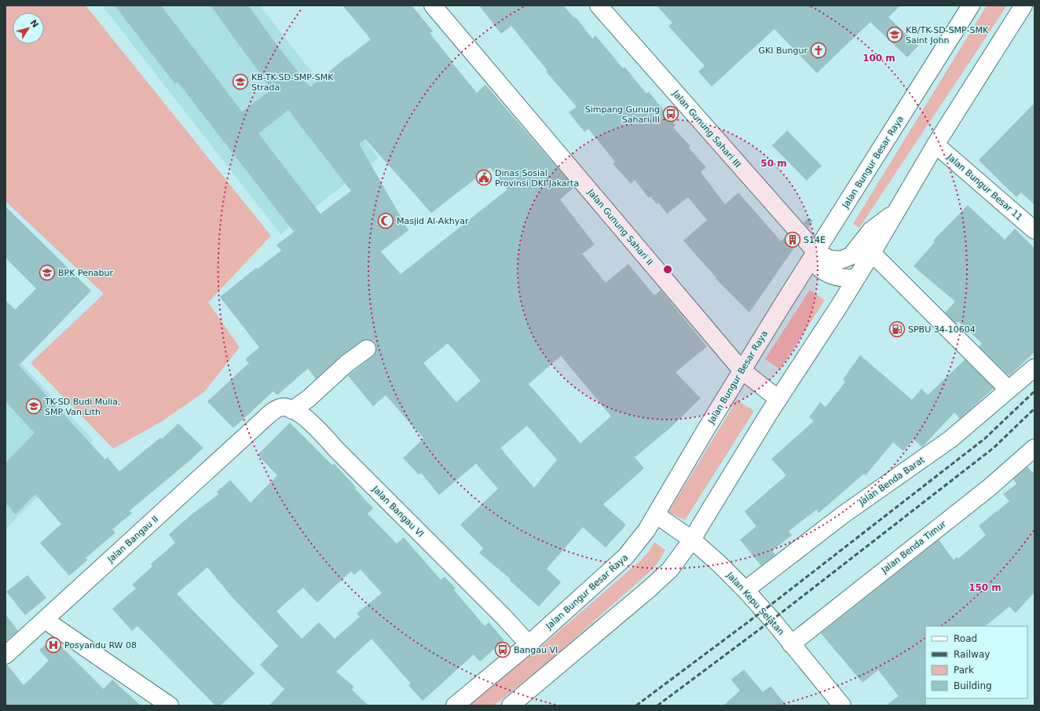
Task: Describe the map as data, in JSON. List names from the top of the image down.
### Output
{
  "streets": {
    "street": [
      "Jalan Gunung Sahari III",
      "Jalan Bungur Besar Raya",
      "Jalan Bungur Besar 11",
      "Jalan Gunung Sahari II",
      "Jalan Benda Barat",
      "Jalan Bangau VI",
      "Jalan Bangau II",
      "Jalan Benda Timur",
      "Jalan Kepu Selatan"
    ]
  },
  "crossings": [
    ["Jalan Gunung Sahari III", "Jalan Bungur Besar Raya"],
    ["Jalan Bungur Besar Raya", "Jalan Gunung Sahari II"],
    ["Jalan Bungur Besar Raya", "Jalan Bangau VI"],
    ["Jalan Bungur Besar Raya", "Jalan Kepu Selatan"],
    ["Jalan Benda Barat", "Jalan Kepu Selatan"],
    ["Jalan Bangau VI", "Jalan Bangau II"],
    ["Jalan Benda Timur", "Jalan Kepu Selatan"]
  ],
  "places": {
    "school or university": [
      "KB/TK-SD-SMP-SMK Saint John",
      "KB-TK-SD-SMP-SMK Strada",
      "BPK Penabur",
      "TK-SD Budi Mulia, SMP Van Lith"
    ],
    "church": ["GKI Bungur"],
    "bus stop": ["Simpang Gunung Sahari III", "Bangau VI"],
    "public building": ["Dinas Sosial Provinsi DKI Jakarta"],
    "mosque": ["Masjid Al-Akhyar"],
    "building": ["S14E"],
    "fuel station": ["SPBU 34-10604"],
    "hospital": ["Posyandu RW 08"]
  },
  "legend": [
    "Road",
    "Railway",
    "Park",
    "Building"
  ],
  "north": "top right",
  "rings": ["100 m", "50 m", "150 m"]
}
